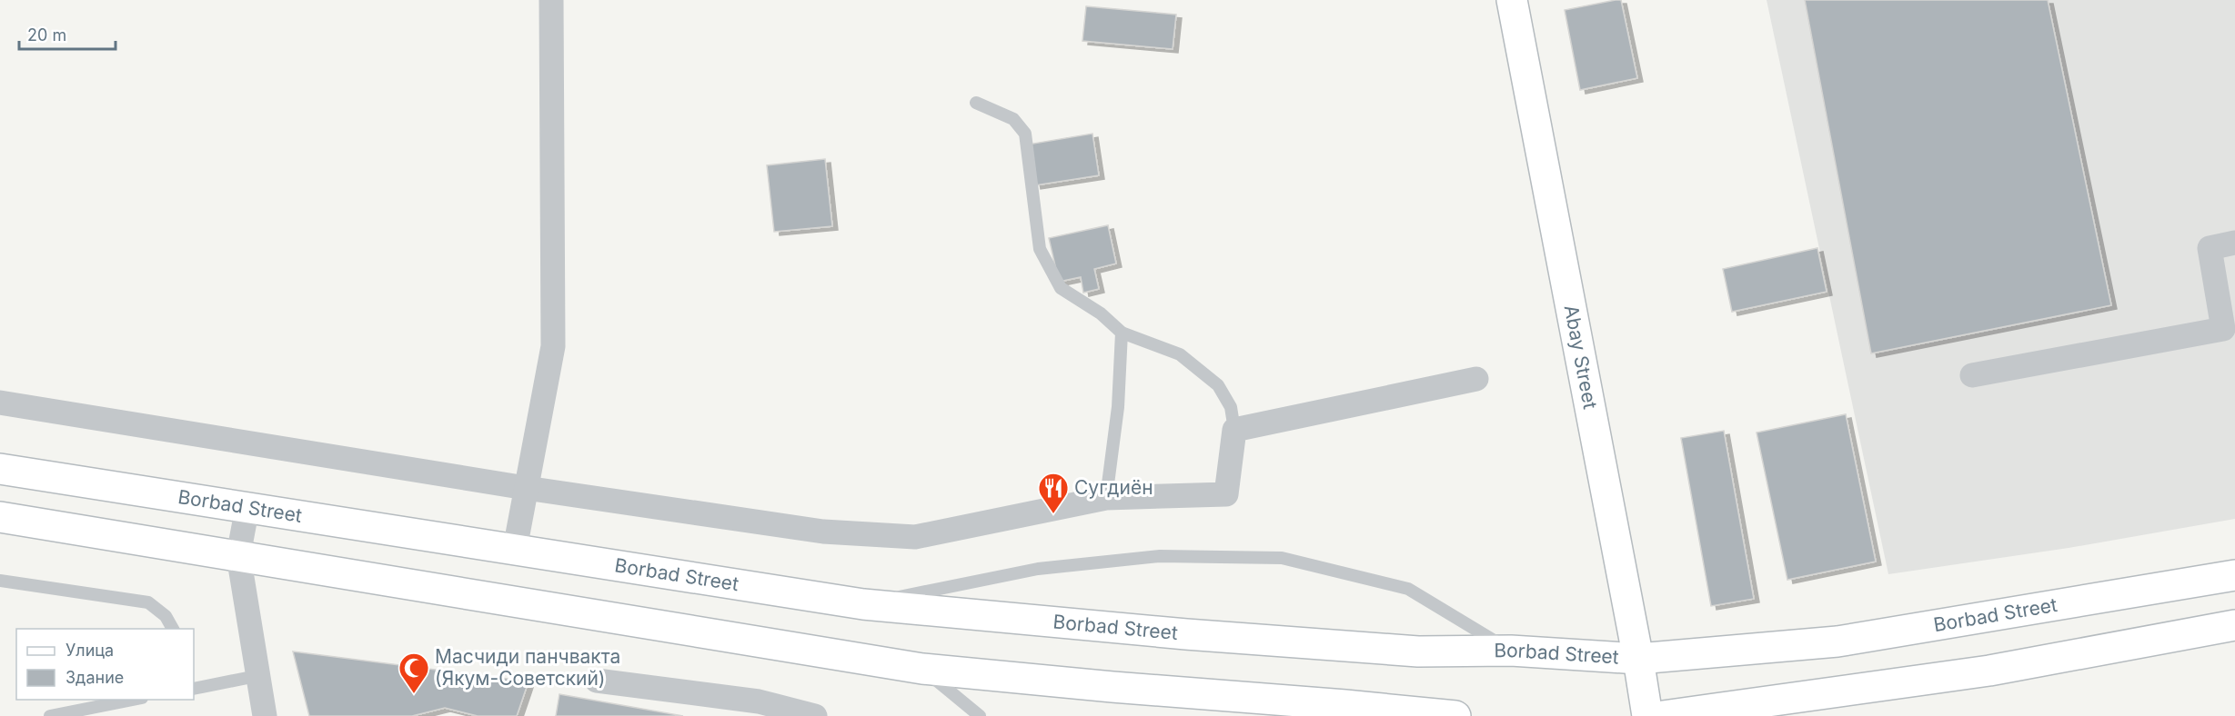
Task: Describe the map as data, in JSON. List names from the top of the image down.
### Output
{
  "streets": {
    "main road": ["Abay Street", "Borbad Street"]
  },
  "crossings": [
    ["Abay Street", "Borbad Street"]
  ],
  "places": {
    "restaurant": ["Сугдиён"],
    "mosque": ["Масчиди панчвакта (Якум-Советский)"]
  },
  "legend": ["Улица", "Здание"],
  "scale_bar": "20 m"
}
